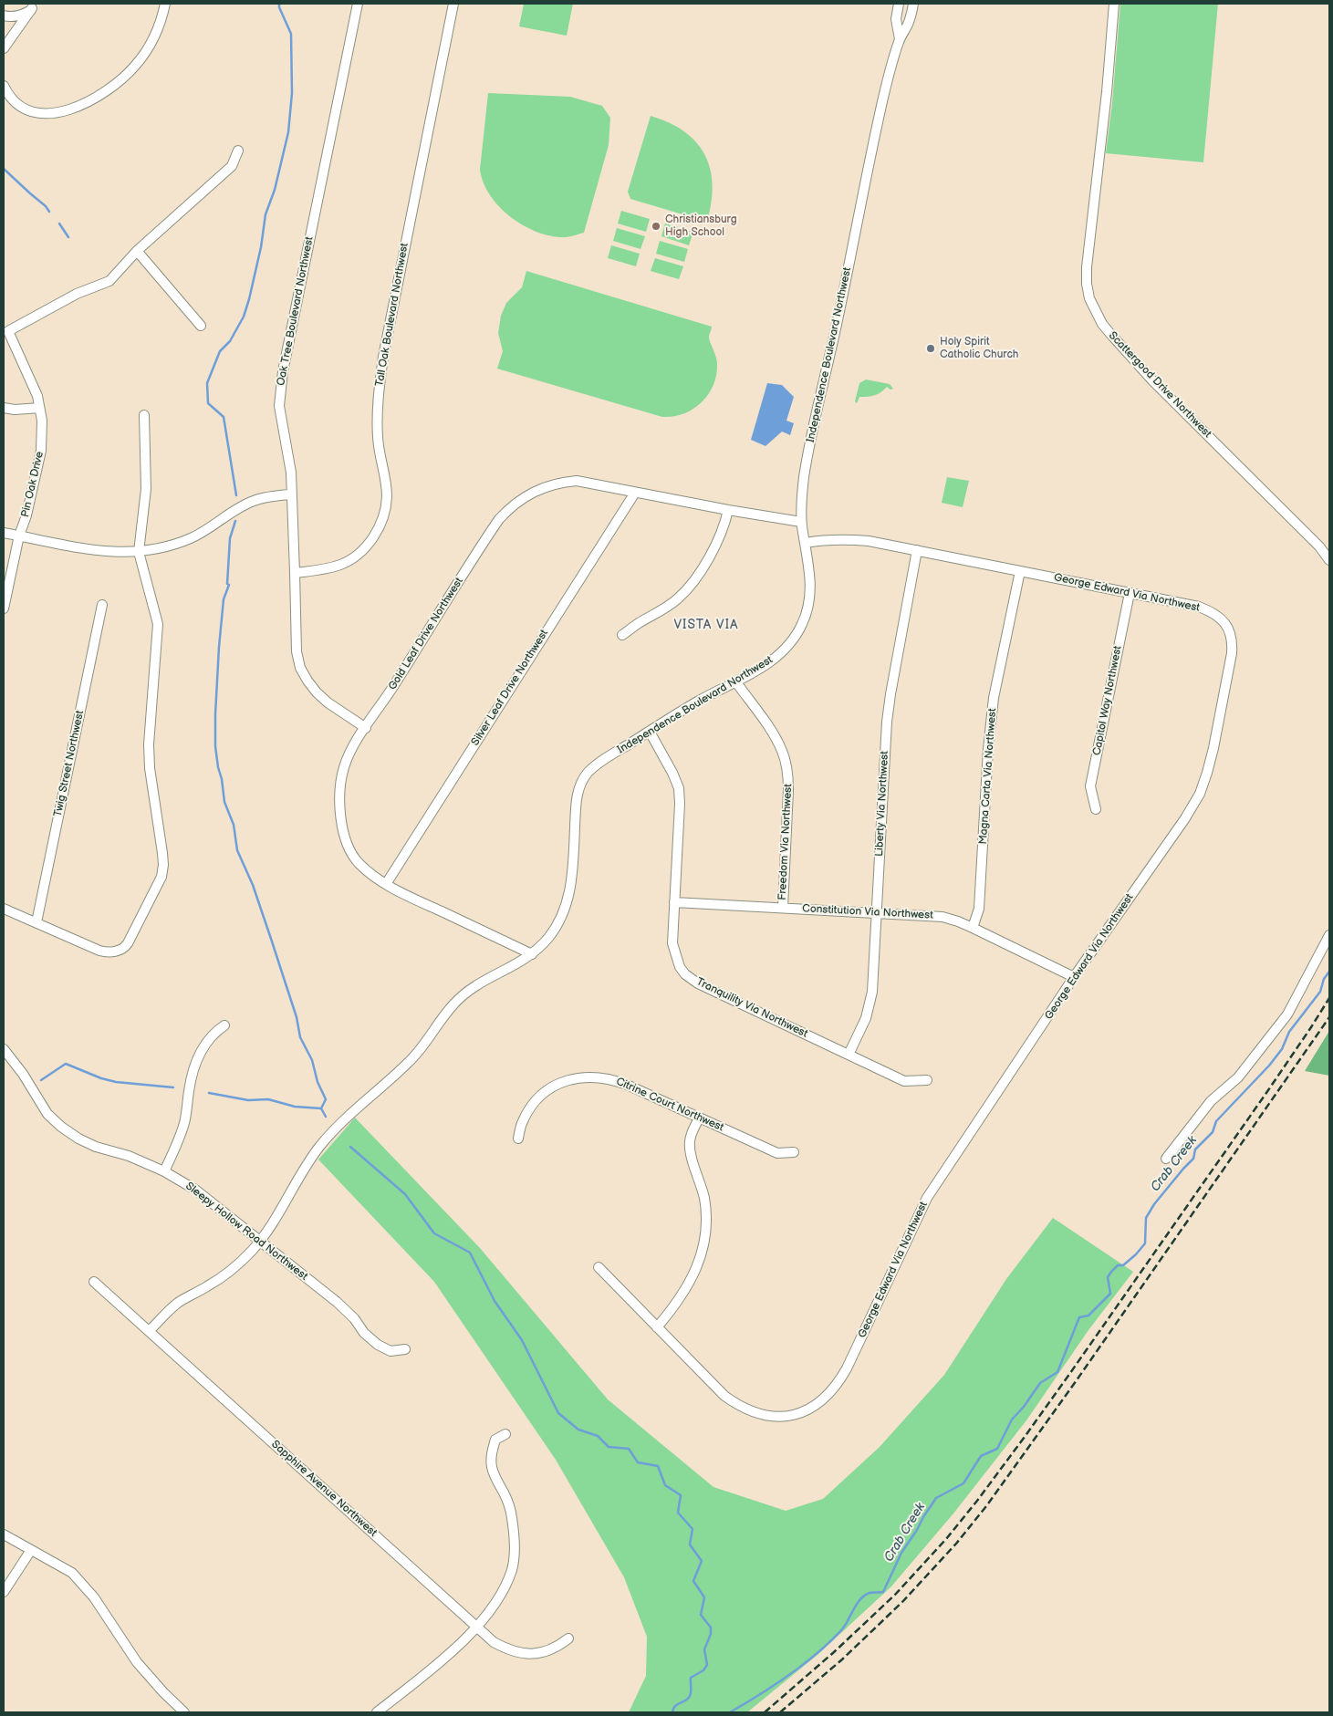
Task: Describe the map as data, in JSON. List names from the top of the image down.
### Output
{
  "streets": {
    "street": [
      "Oak Tree Boulevard Northwest",
      "Tall Oak Boulevard Northwest",
      "Independence Boulevard Northwest",
      "Scattergood Drive Northwest",
      "Pin Oak Drive",
      "George Edward Via Northwest",
      "Gold Leaf Drive Northwest",
      "Silver Leaf Drive Northwest",
      "Capitol Way Northwest",
      "Twig Street Northwest",
      "Magna Carta Via Northwest",
      "Liberty Via Northwest",
      "Freedom Via Northwest",
      "Constitution Via Northwest",
      "Tranquility Via Northwest",
      "Citrine Court Northwest",
      "Sleepy Hollow Road Northwest",
      "Sapphire Avenue Northwest"
    ]
  },
  "crossings": [
    ["Oak Tree Boulevard Northwest", "Tall Oak Boulevard Northwest"],
    ["Oak Tree Boulevard Northwest", "Gold Leaf Drive Northwest"],
    ["Independence Boulevard Northwest", "George Edward Via Northwest"],
    ["Independence Boulevard Northwest", "Gold Leaf Drive Northwest"],
    ["Independence Boulevard Northwest", "Freedom Via Northwest"],
    ["Independence Boulevard Northwest", "Tranquility Via Northwest"],
    ["Independence Boulevard Northwest", "Sleepy Hollow Road Northwest"],
    ["Independence Boulevard Northwest", "Sapphire Avenue Northwest"],
    ["George Edward Via Northwest", "Capitol Way Northwest"],
    ["George Edward Via Northwest", "Magna Carta Via Northwest"],
    ["George Edward Via Northwest", "Liberty Via Northwest"],
    ["George Edward Via Northwest", "Constitution Via Northwest"],
    ["Gold Leaf Drive Northwest", "Silver Leaf Drive Northwest"],
    ["Magna Carta Via Northwest", "Constitution Via Northwest"],
    ["Liberty Via Northwest", "Constitution Via Northwest"],
    ["Liberty Via Northwest", "Tranquility Via Northwest"],
    ["Freedom Via Northwest", "Constitution Via Northwest"],
    ["Constitution Via Northwest", "Tranquility Via Northwest"]
  ],
  "districts": ["VISTA VIA"],
  "water": ["Crab Creek"],
  "places": ["Christiansburg High School", "Holy Spirit Catholic Church"]
}
